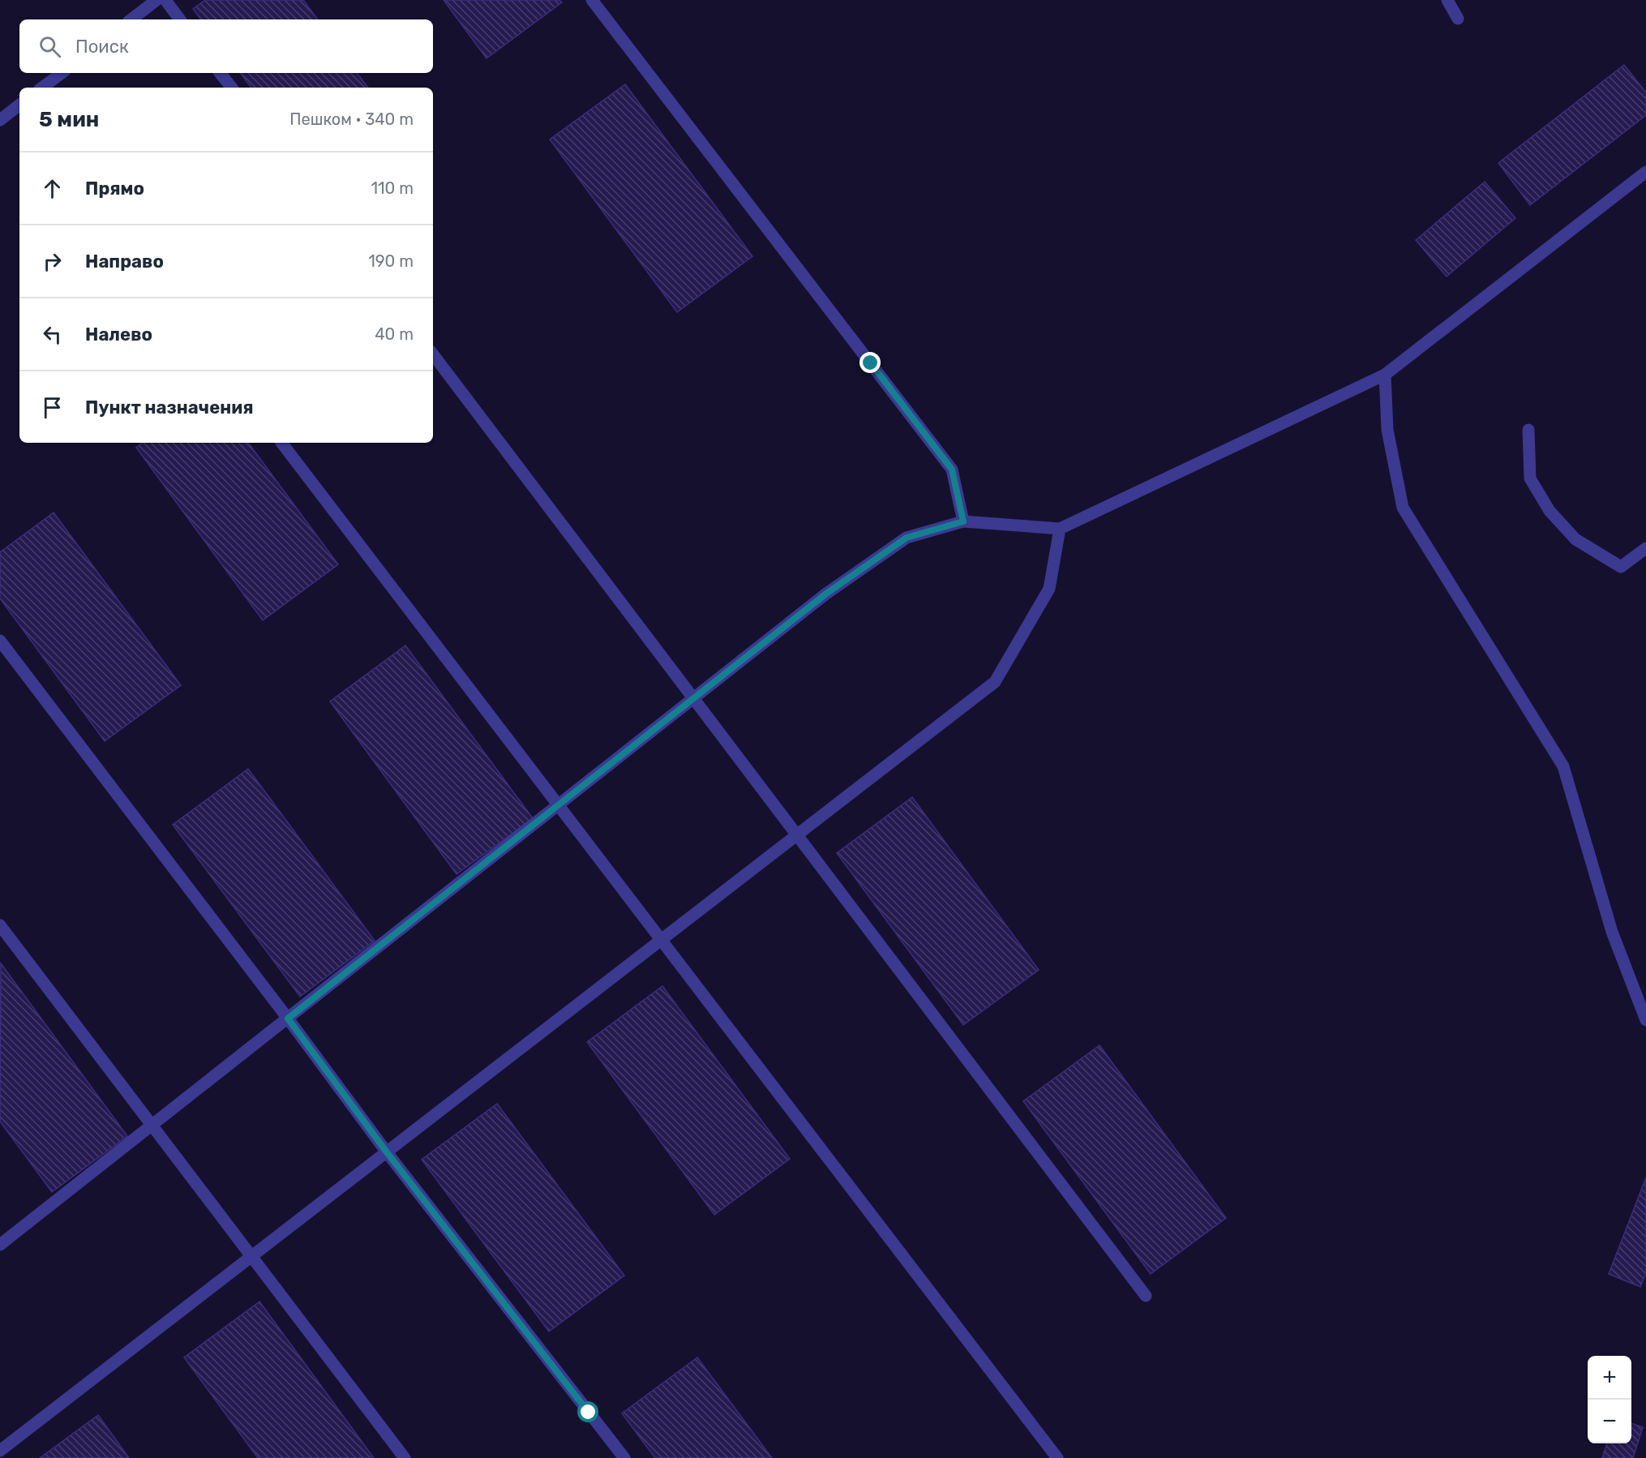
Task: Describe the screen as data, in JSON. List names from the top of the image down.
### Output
{
  "page": {
    "search": "Поиск",
    "heading": ["5 мин", "Пешком · 340 m"],
    "list": [
      ["Прямо", "110 m"],
      ["Направо", "190 m"],
      ["Налево", "40 m"],
      "Пункт назначения"
    ],
    "map_buttons": ["+", "−"]
  }
}
